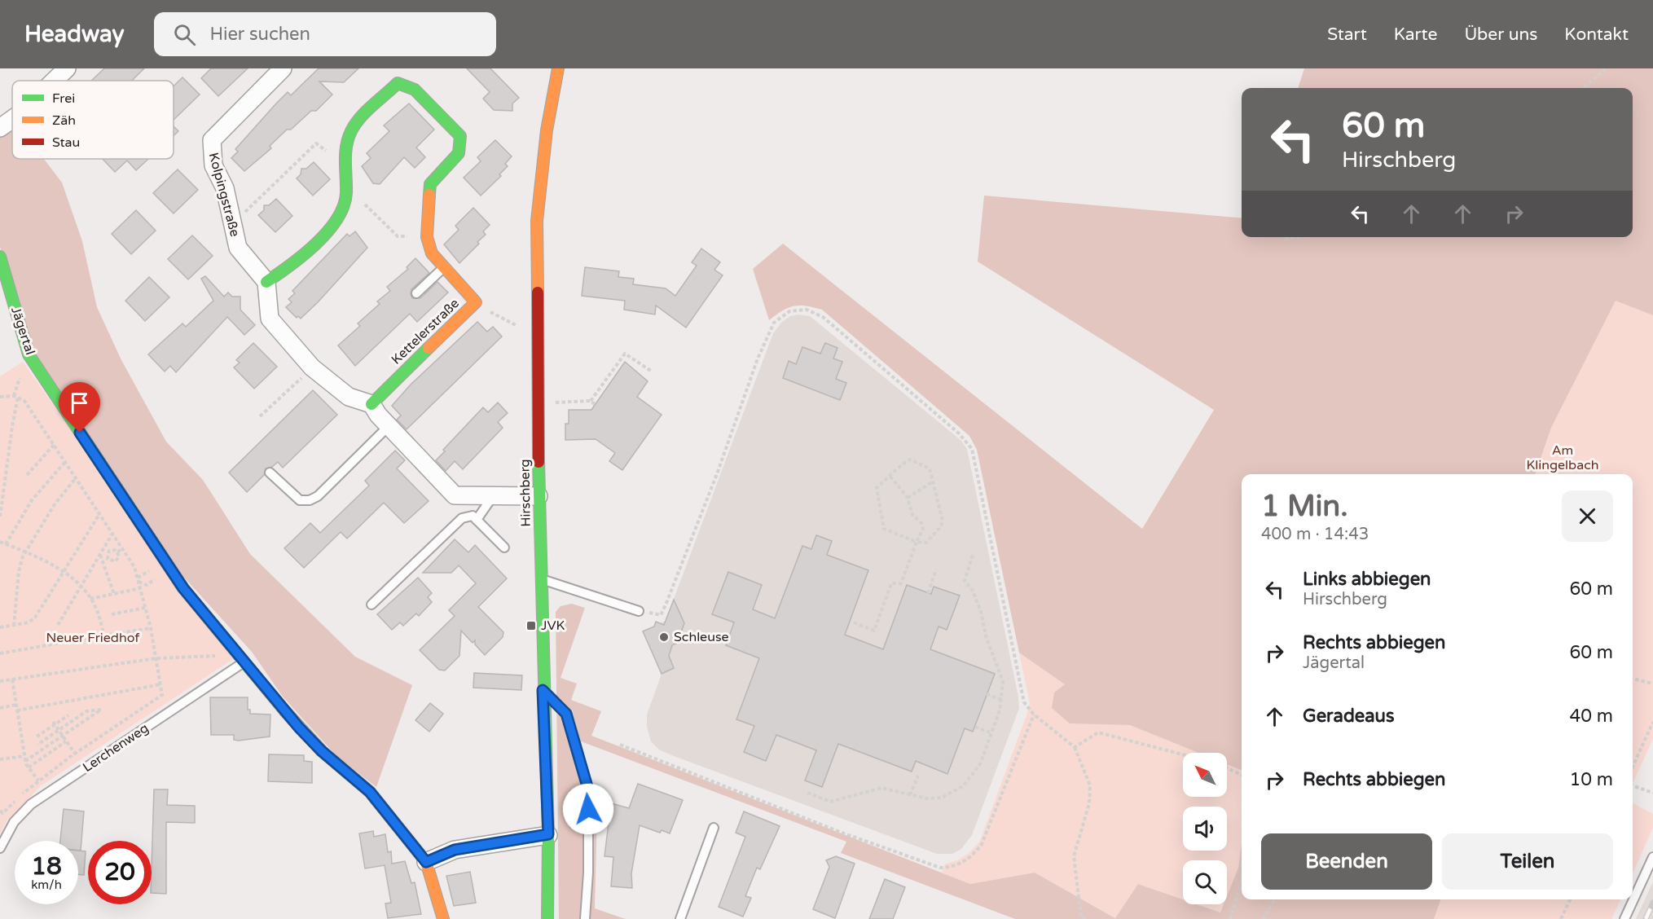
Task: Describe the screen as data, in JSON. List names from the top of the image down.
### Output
{
  "streets": {
    "street": [
      "Kolpingstraße",
      "Jägertal",
      "Kettelerstraße",
      "Hirschberg"
    ],
    "lane": ["Lerchenweg"]
  },
  "crossings": [
    ["Jägertal", "Lerchenweg"]
  ],
  "parks": ["Am Klingelbach", "Neuer Friedhof"],
  "places": {
    "transit": ["JVK"],
    "other": ["Schleuse"]
  },
  "legend": ["Frei", "Zäh", "Stau"],
  "north": "top left",
  "page": {
    "header": "Headway",
    "search": "Hier suchen",
    "nav": [
      "Start",
      "Karte",
      "Über uns",
      "Kontakt"
    ],
    "turn": ["60 m", "Hirschberg"],
    "heading": ["1 Min.", "400 m · 14:43"],
    "list": [
      {
        "name": "Links abbiegen",
        "note": "Hirschberg",
        "value": "60 m"
      },
      {
        "name": "Rechts abbiegen",
        "note": "Jägertal",
        "value": "60 m"
      },
      {
        "name": "Geradeaus",
        "value": "40 m"
      },
      {
        "name": "Rechts abbiegen",
        "value": "10 m"
      }
    ],
    "buttons": ["Beenden", "Teilen"],
    "speed": "18 km/h",
    "limit": "20"
  }
}
